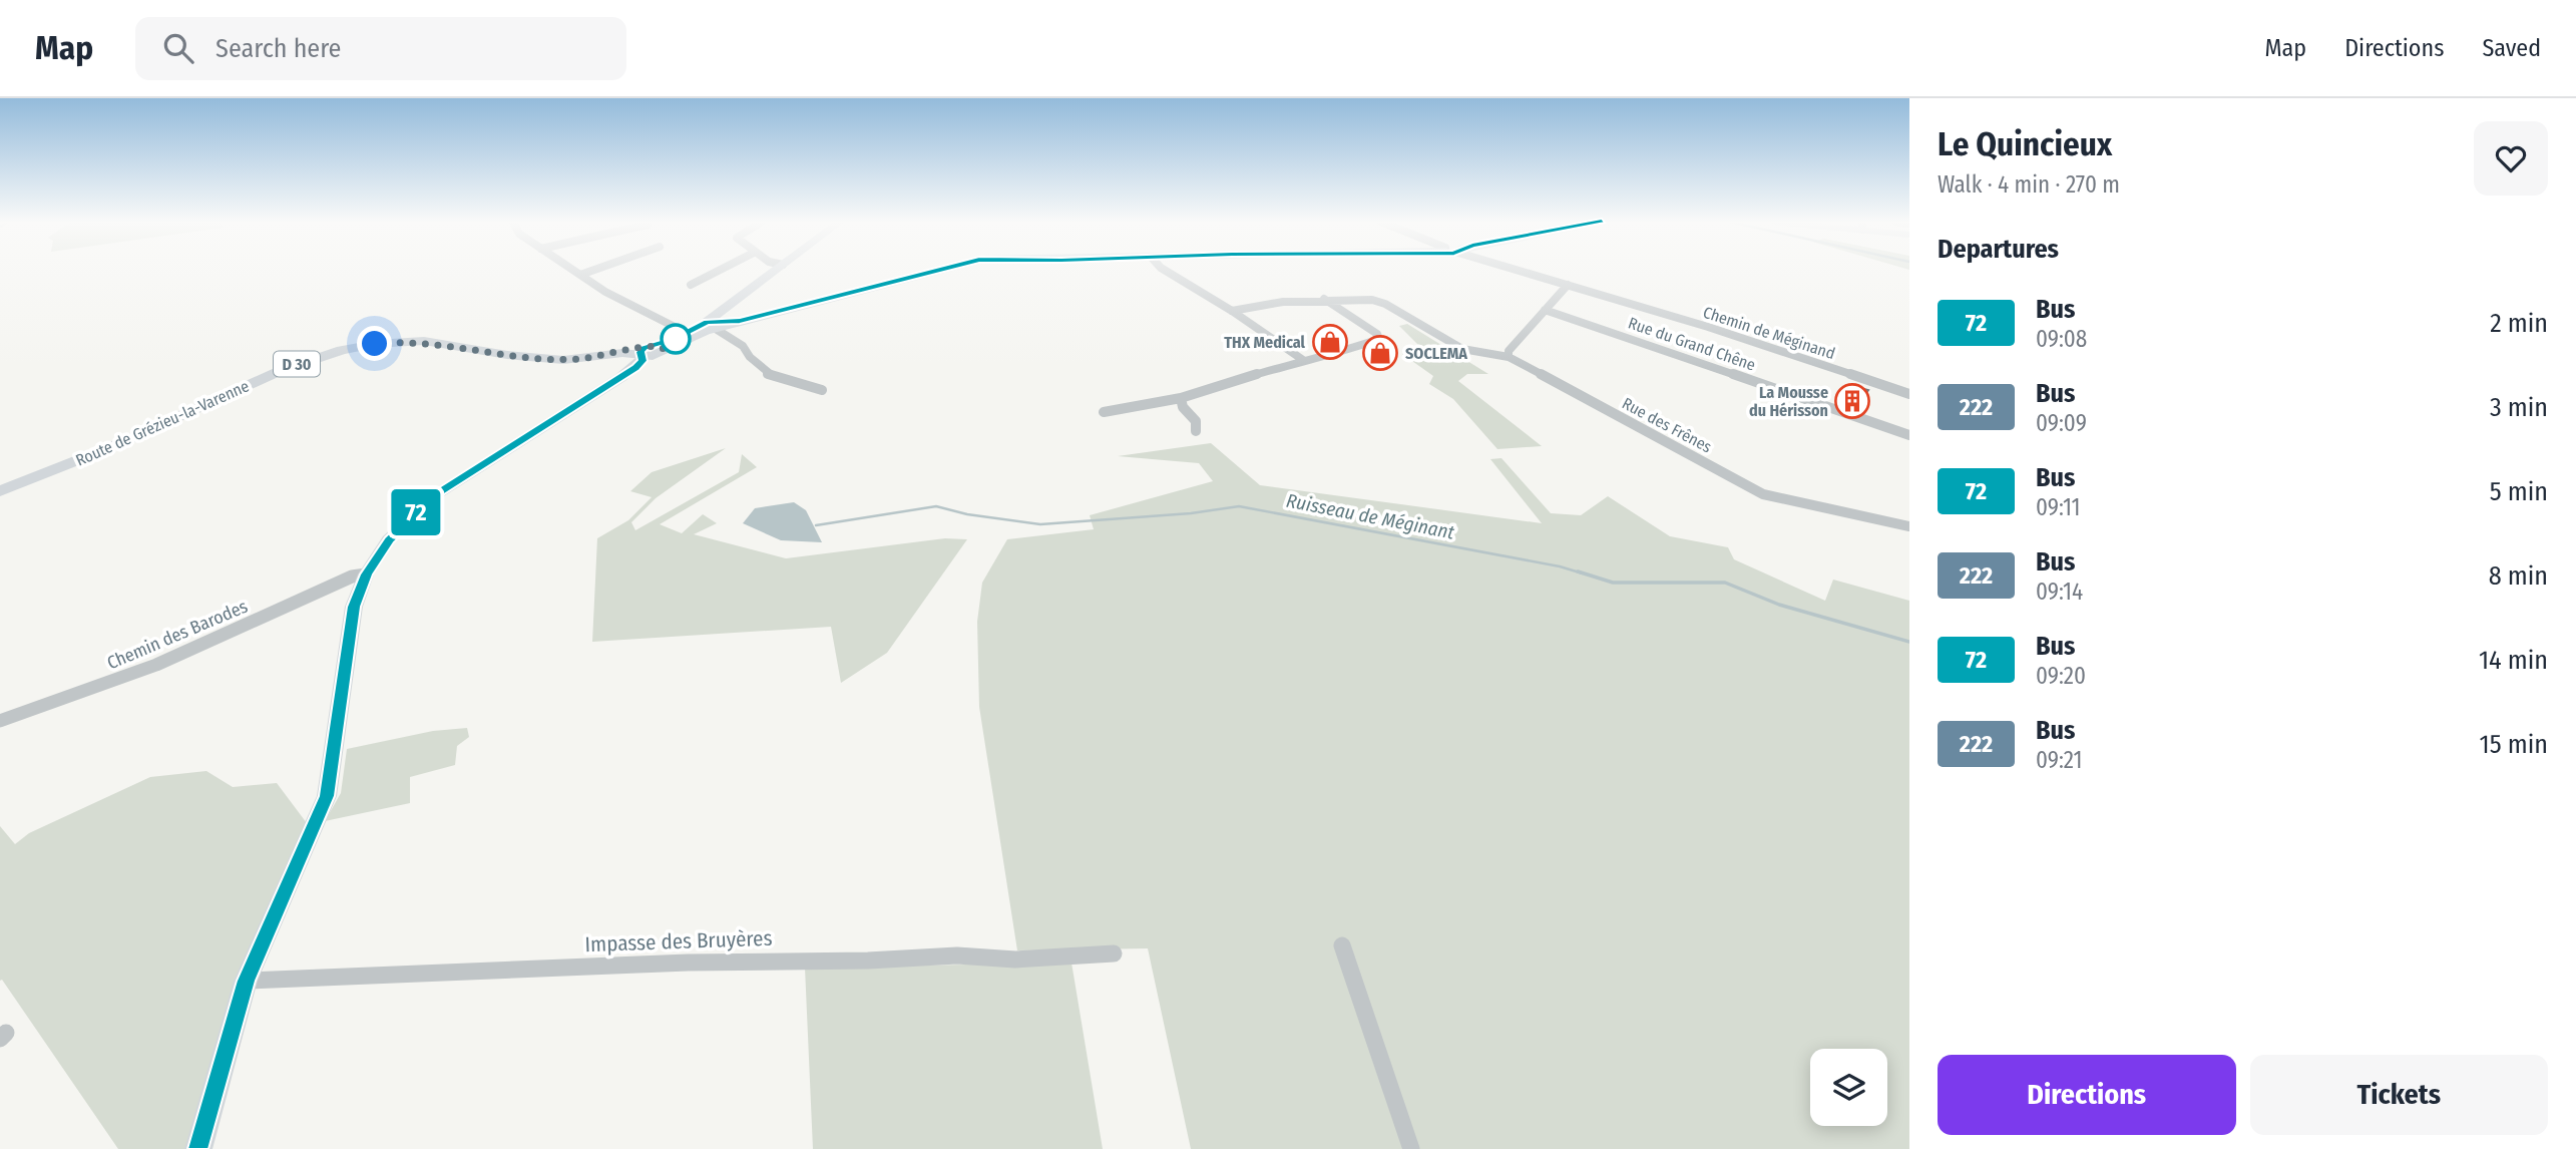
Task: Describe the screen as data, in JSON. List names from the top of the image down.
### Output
{
  "streets": {
    "main road": ["D 30", "Route de Grézieu-la-Varenne"],
    "street": [
      "Chemin de Méginand",
      "Rue du Grand Chêne",
      "Rue des Frênes",
      "Chemin des Barodes",
      "Impasse des Bruyères"
    ]
  },
  "crossings": [
    ["D 30", "Route de Grézieu-la-Varenne"]
  ],
  "water": ["Ruisseau de Méginant"],
  "places": {
    "shop": ["THX Medical", "SOCLEMA"],
    "building": ["La Mousse du Hérisson"]
  },
  "lines": ["bus line 72"],
  "page": {
    "header": "Map",
    "search": "Search here",
    "nav": ["Map", "Directions", "Saved"],
    "on_map": "72",
    "heading": [
      ["Le Quincieux", "Walk · 4 min · 270 m"],
      "Departures"
    ],
    "list": [
      {
        "mark": "72",
        "name": "Bus",
        "note": "09:08",
        "value": "2 min"
      },
      {
        "mark": "222",
        "name": "Bus",
        "note": "09:09",
        "value": "3 min"
      },
      {
        "mark": "72",
        "name": "Bus",
        "note": "09:11",
        "value": "5 min"
      },
      {
        "mark": "222",
        "name": "Bus",
        "note": "09:14",
        "value": "8 min"
      },
      {
        "mark": "72",
        "name": "Bus",
        "note": "09:20",
        "value": "14 min"
      },
      {
        "mark": "222",
        "name": "Bus",
        "note": "09:21",
        "value": "15 min"
      }
    ],
    "buttons": ["Directions", "Tickets"]
  }
}
